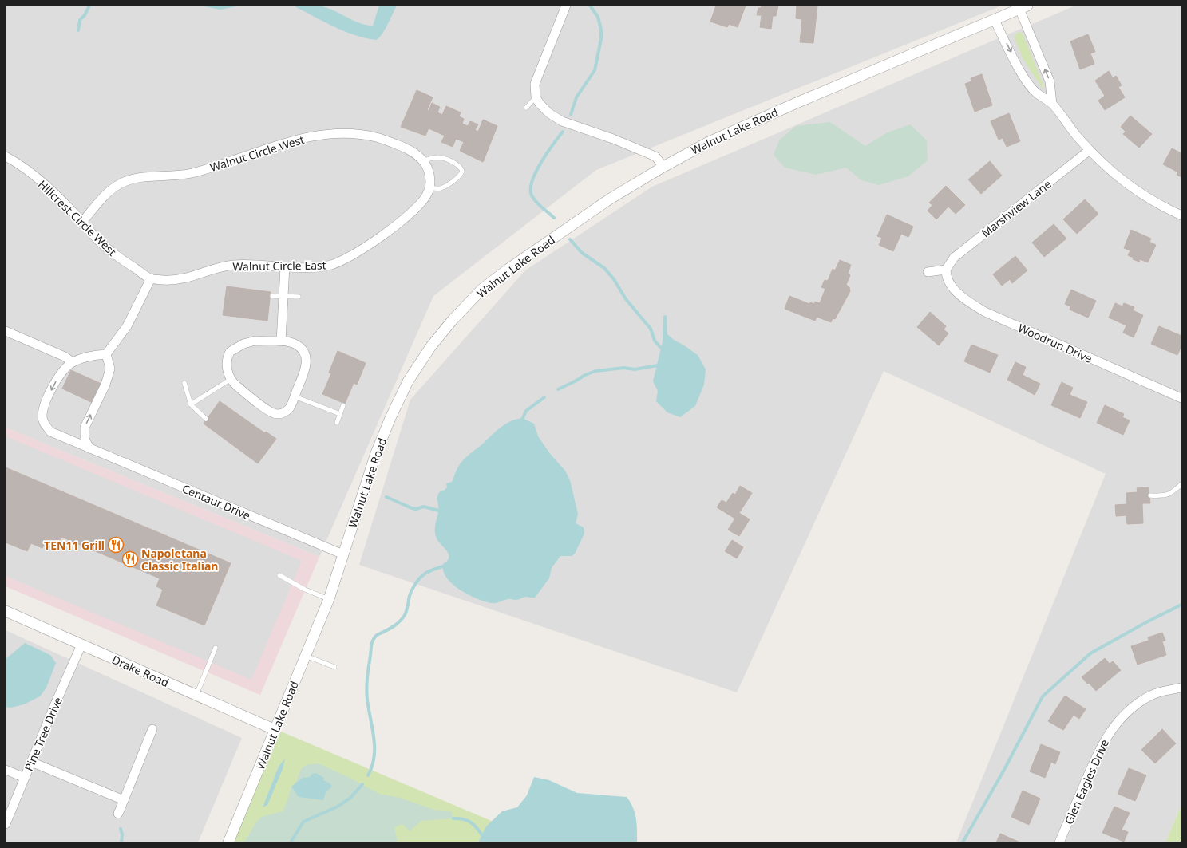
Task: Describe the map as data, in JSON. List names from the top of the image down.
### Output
{
  "streets": {
    "street": [
      "Walnut Lake Road",
      "Walnut Circle West",
      "Marshview Lane",
      "Hillcrest Circle West",
      "Walnut Circle East",
      "Woodrun Drive",
      "Centaur Drive",
      "Drake Road",
      "Pine Tree Drive",
      "Glen Eagles Drive"
    ]
  },
  "crossings": [
    ["Walnut Lake Road", "Centaur Drive"],
    ["Walnut Lake Road", "Drake Road"],
    ["Walnut Circle West", "Hillcrest Circle West"],
    ["Marshview Lane", "Woodrun Drive"],
    ["Hillcrest Circle West", "Walnut Circle East"],
    ["Drake Road", "Pine Tree Drive"]
  ],
  "places": {
    "restaurant": ["TEN11 Grill", "Napoletana Classic Italian"]
  }
}
